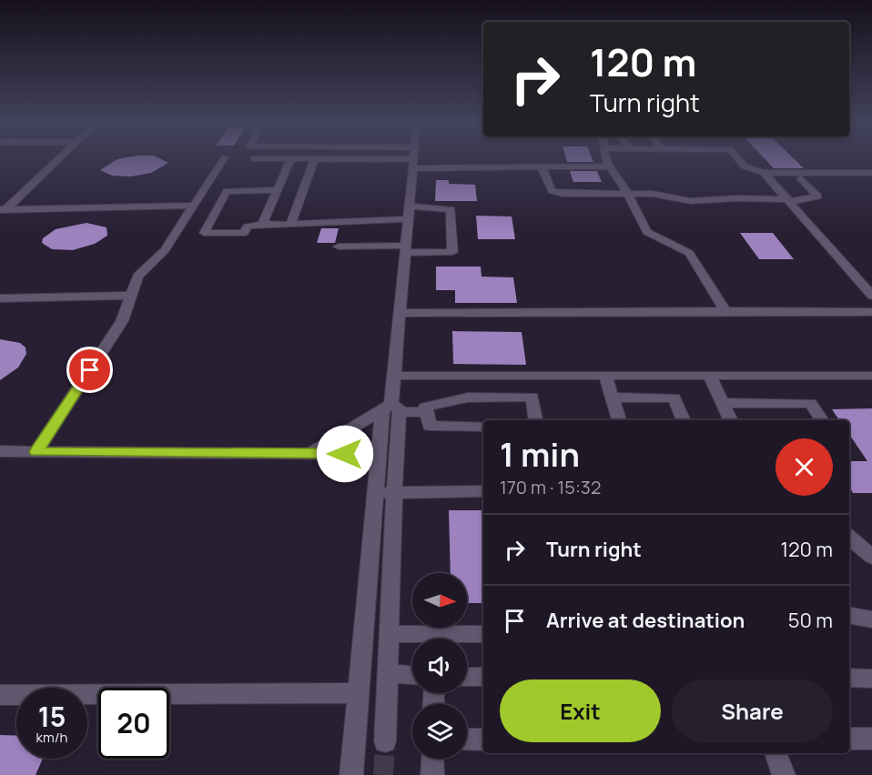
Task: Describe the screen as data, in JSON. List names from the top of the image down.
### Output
{
  "north": "right",
  "page": {
    "turn": ["120 m", "Turn right"],
    "heading": ["1 min", "170 m · 15:32"],
    "list": [
      {
        "name": "Turn right",
        "value": "120 m"
      },
      {
        "name": "Arrive at destination",
        "value": "50 m"
      }
    ],
    "buttons": ["Exit", "Share"],
    "speed": "15 km/h",
    "limit": "20"
  }
}
